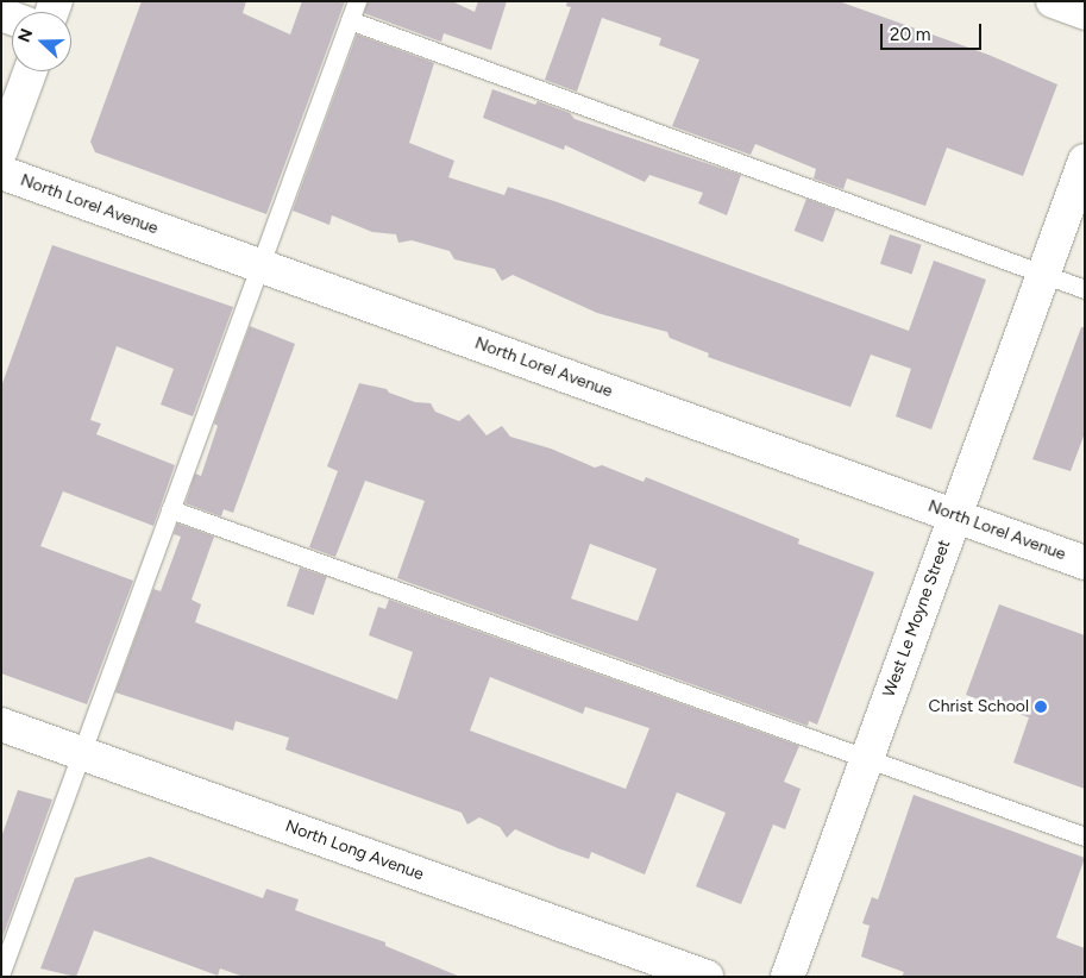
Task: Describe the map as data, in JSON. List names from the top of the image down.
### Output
{
  "streets": {
    "street": ["North Lorel Avenue", "West Le Moyne Street", "North Long Avenue"]
  },
  "crossings": [
    ["North Lorel Avenue", "West Le Moyne Street"]
  ],
  "places": ["Christ School"],
  "scale_bar": "20 m",
  "north": "left"
}
